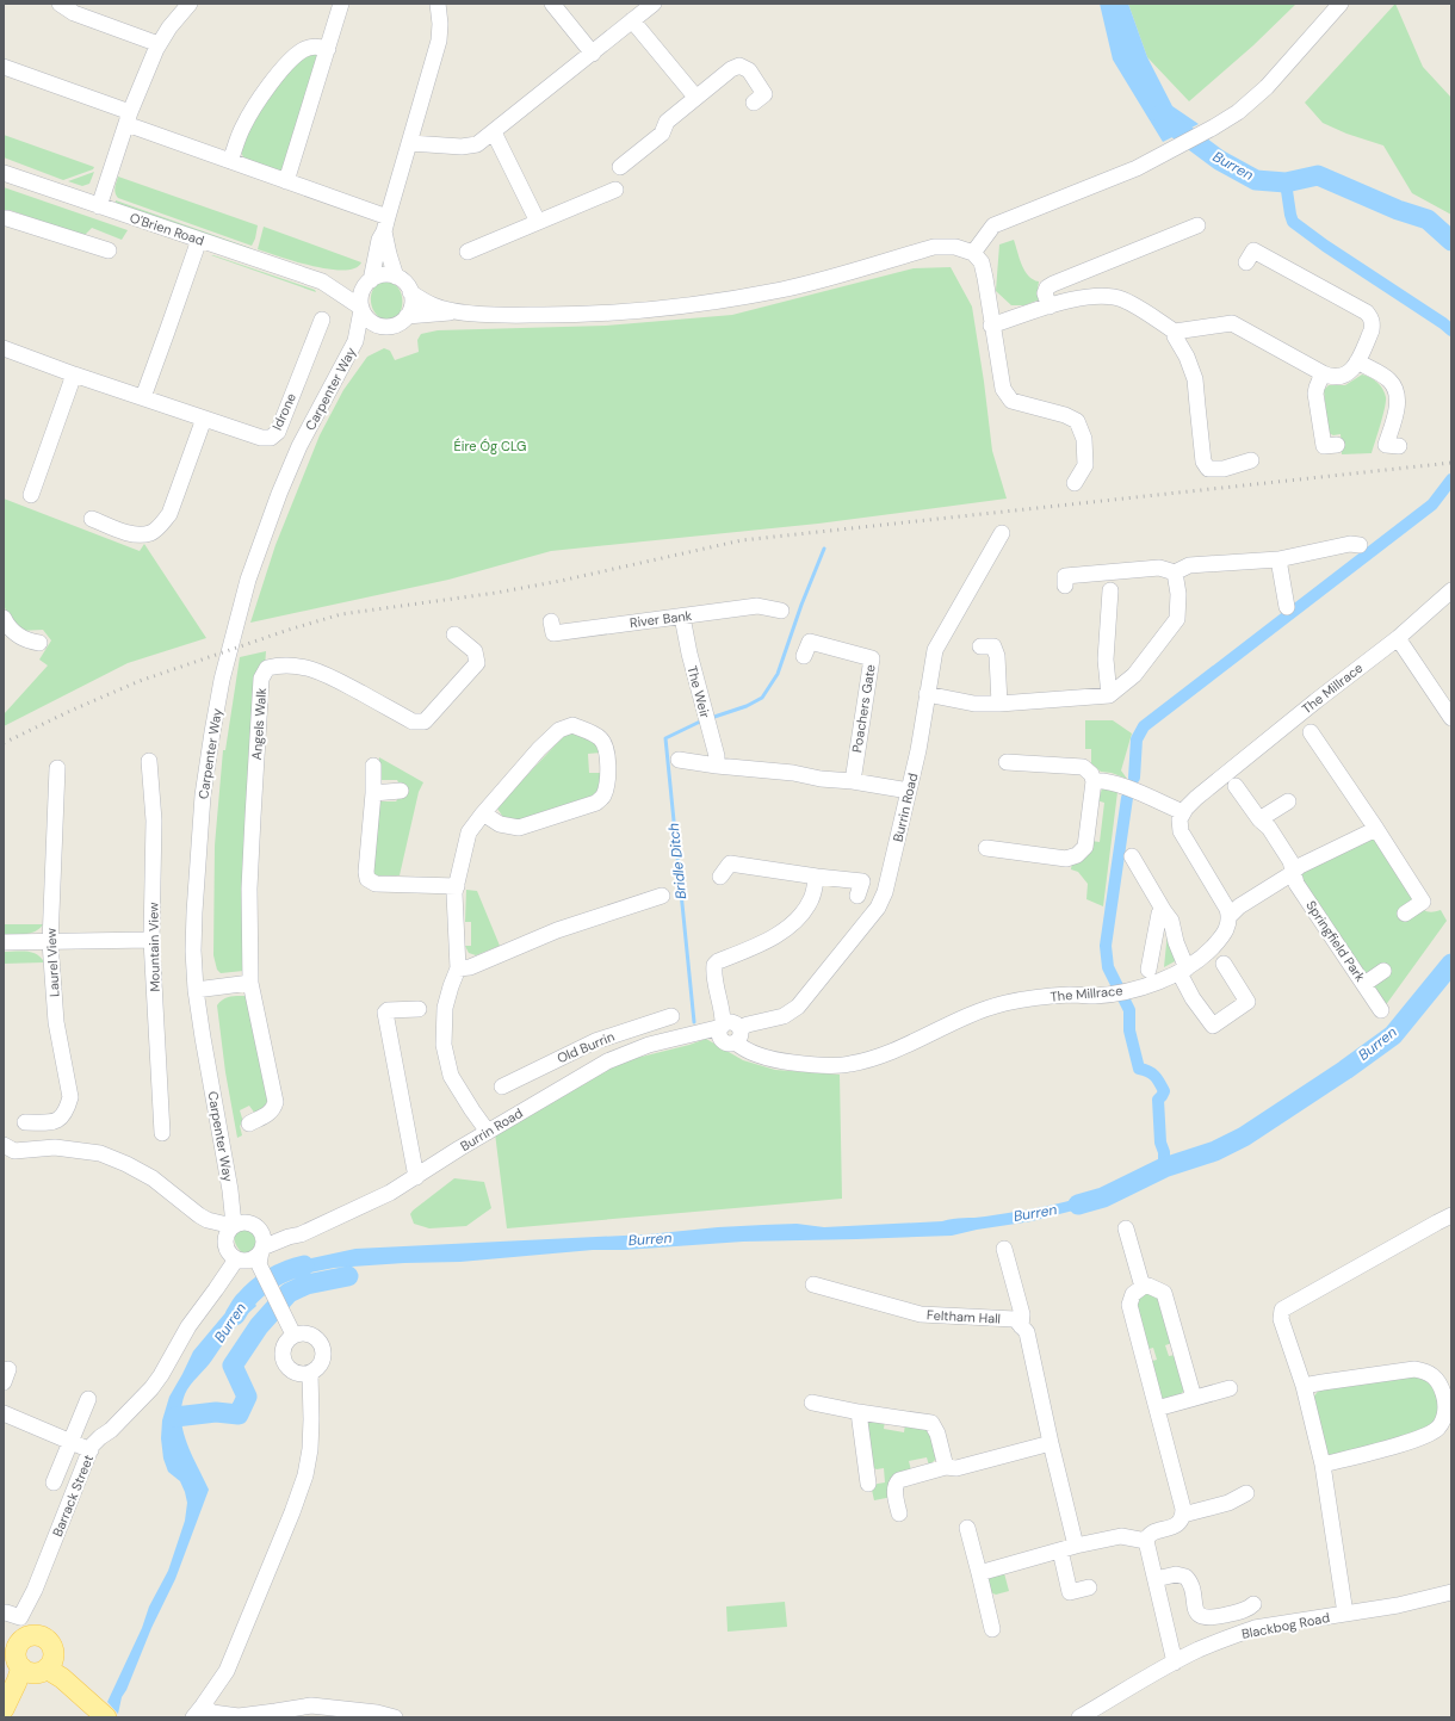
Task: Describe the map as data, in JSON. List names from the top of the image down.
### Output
{
  "streets": {
    "street": [
      "O'Brien Road",
      "Carpenter Way",
      "Idrone",
      "River Bank",
      "The Millrace",
      "The Weir",
      "Poachers Gate",
      "Angels Walk",
      "Burrin Road",
      "Springfield Park",
      "Mountain View",
      "Laurel View",
      "Old Burrin",
      "Feltham Hall",
      "Barrack Street",
      "Blackbog Road"
    ]
  },
  "crossings": [
    ["O'Brien Road", "Carpenter Way"],
    ["Carpenter Way", "Burrin Road"],
    ["Carpenter Way", "Barrack Street"],
    ["River Bank", "The Weir"],
    ["The Millrace", "Burrin Road"],
    ["Burrin Road", "Barrack Street"]
  ],
  "water": ["Burren", "Bridle Ditch"],
  "parks": ["Éire Óg CLG"]
}
